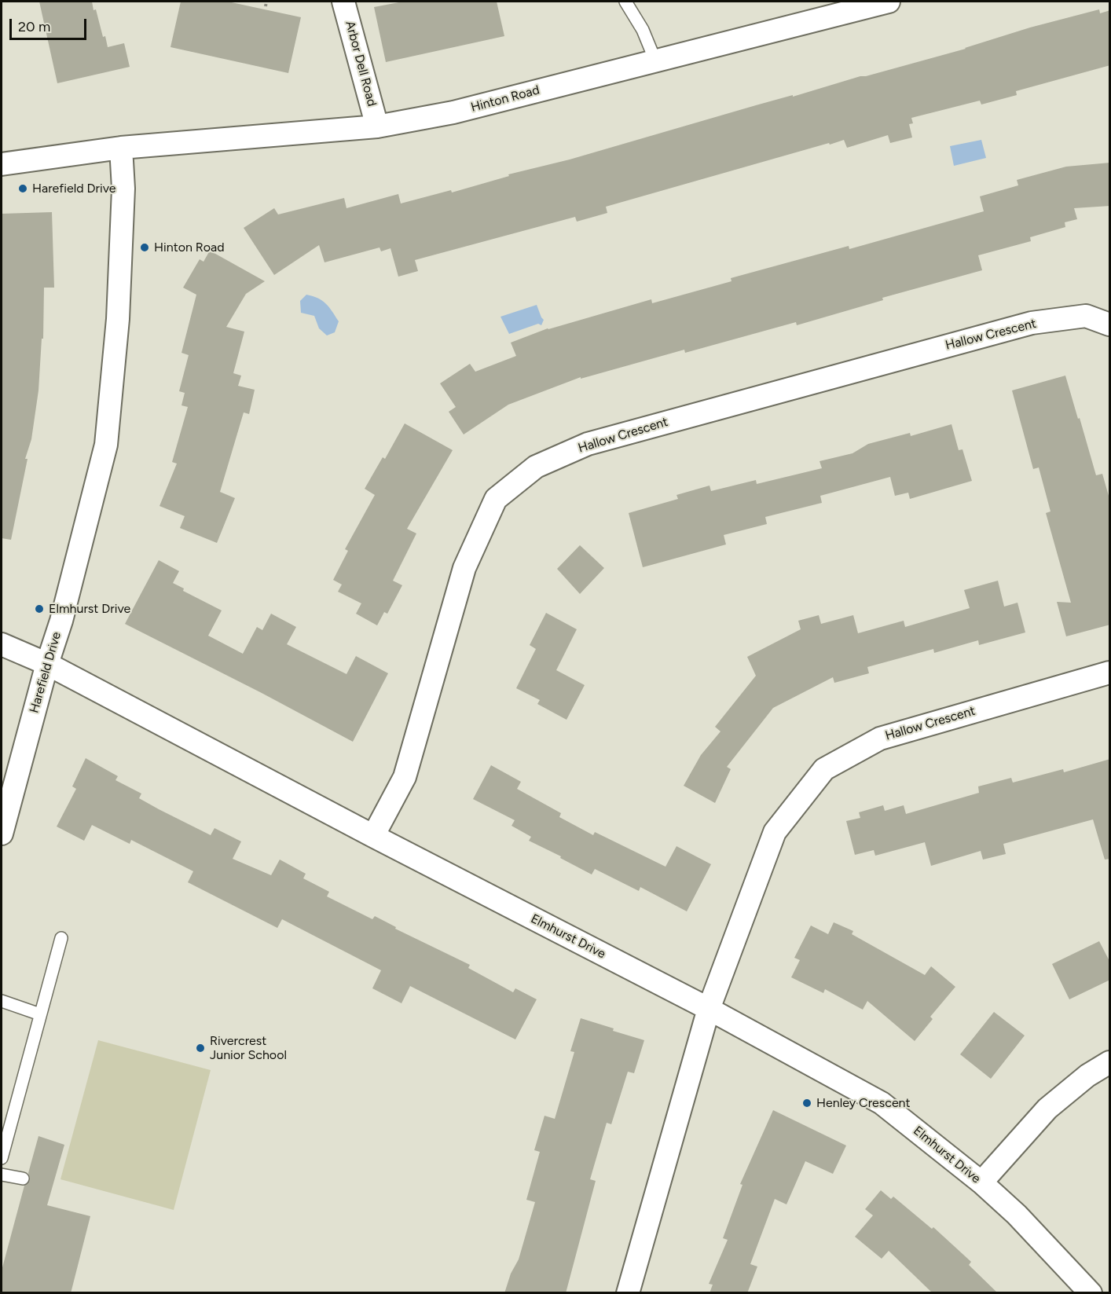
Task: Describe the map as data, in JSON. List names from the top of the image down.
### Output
{
  "streets": {
    "street": [
      "Arbor Dell Road",
      "Hinton Road",
      "Hallow Crescent",
      "Harefield Drive",
      "Elmhurst Drive"
    ]
  },
  "crossings": [
    ["Arbor Dell Road", "Hinton Road"],
    ["Hinton Road", "Harefield Drive"],
    ["Hallow Crescent", "Elmhurst Drive"],
    ["Harefield Drive", "Elmhurst Drive"]
  ],
  "places": [
    "Harefield Drive",
    "Hinton Road",
    "Elmhurst Drive",
    "Rivercrest Junior School",
    "Henley Crescent"
  ],
  "scale_bar": "20 m"
}
